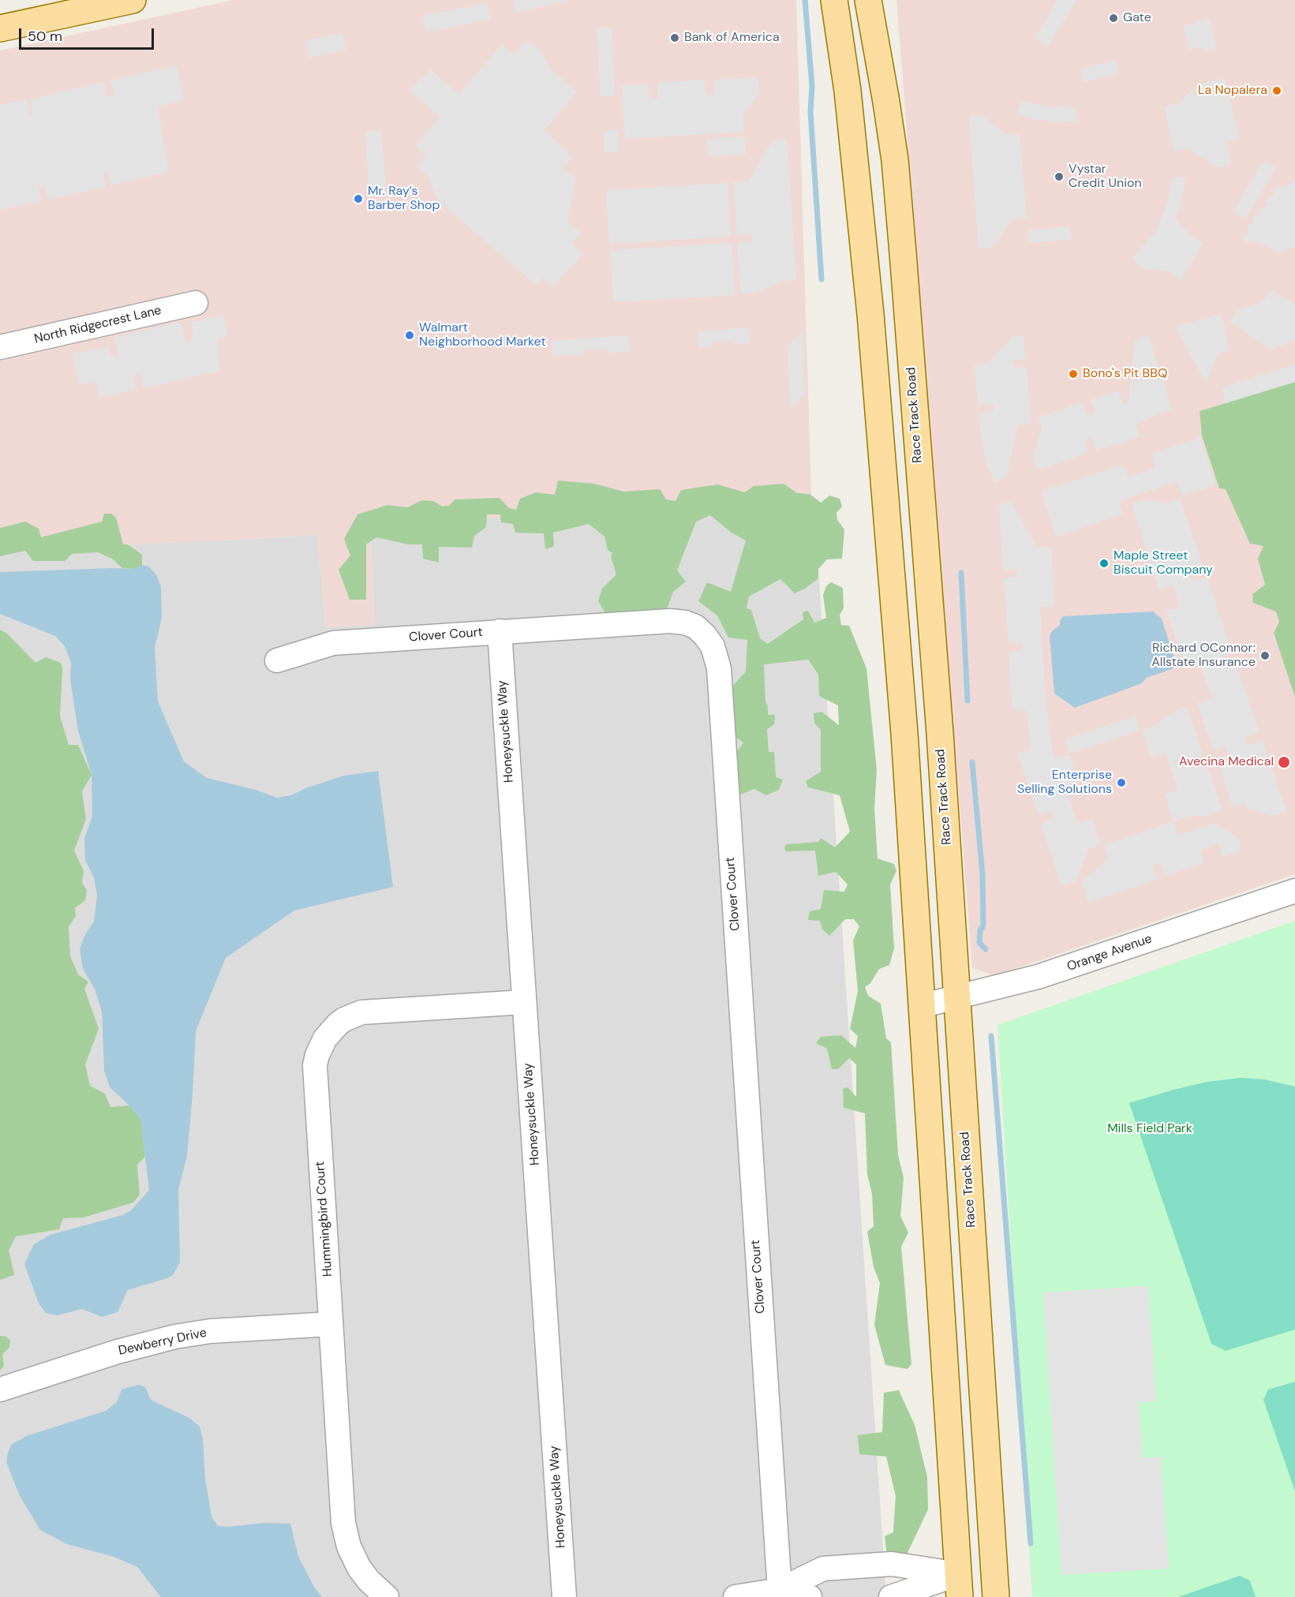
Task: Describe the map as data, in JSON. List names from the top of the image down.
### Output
{
  "streets": {
    "main road": ["Race Track Road"],
    "street": [
      "North Ridgecrest Lane",
      "Clover Court",
      "Honeysuckle Way",
      "Orange Avenue",
      "Hummingbird Court",
      "Dewberry Drive"
    ]
  },
  "crossings": [
    ["Race Track Road", "Orange Avenue"],
    ["Clover Court", "Honeysuckle Way"],
    ["Honeysuckle Way", "Hummingbird Court"],
    ["Hummingbird Court", "Dewberry Drive"]
  ],
  "parks": ["Mills Field Park"],
  "places": [
    "Gate",
    "Bank of America",
    "La Nopalera",
    "Vystar Credit Union",
    "Mr. Ray’s Barber Shop",
    "Walmart Neighborhood Market",
    "Bono's Pit BBQ",
    "Maple Street Biscuit Company",
    "Richard OConnor: Allstate Insurance",
    "Avecina Medical",
    "Enterprise Selling Solutions"
  ],
  "scale_bar": "50 m"
}
